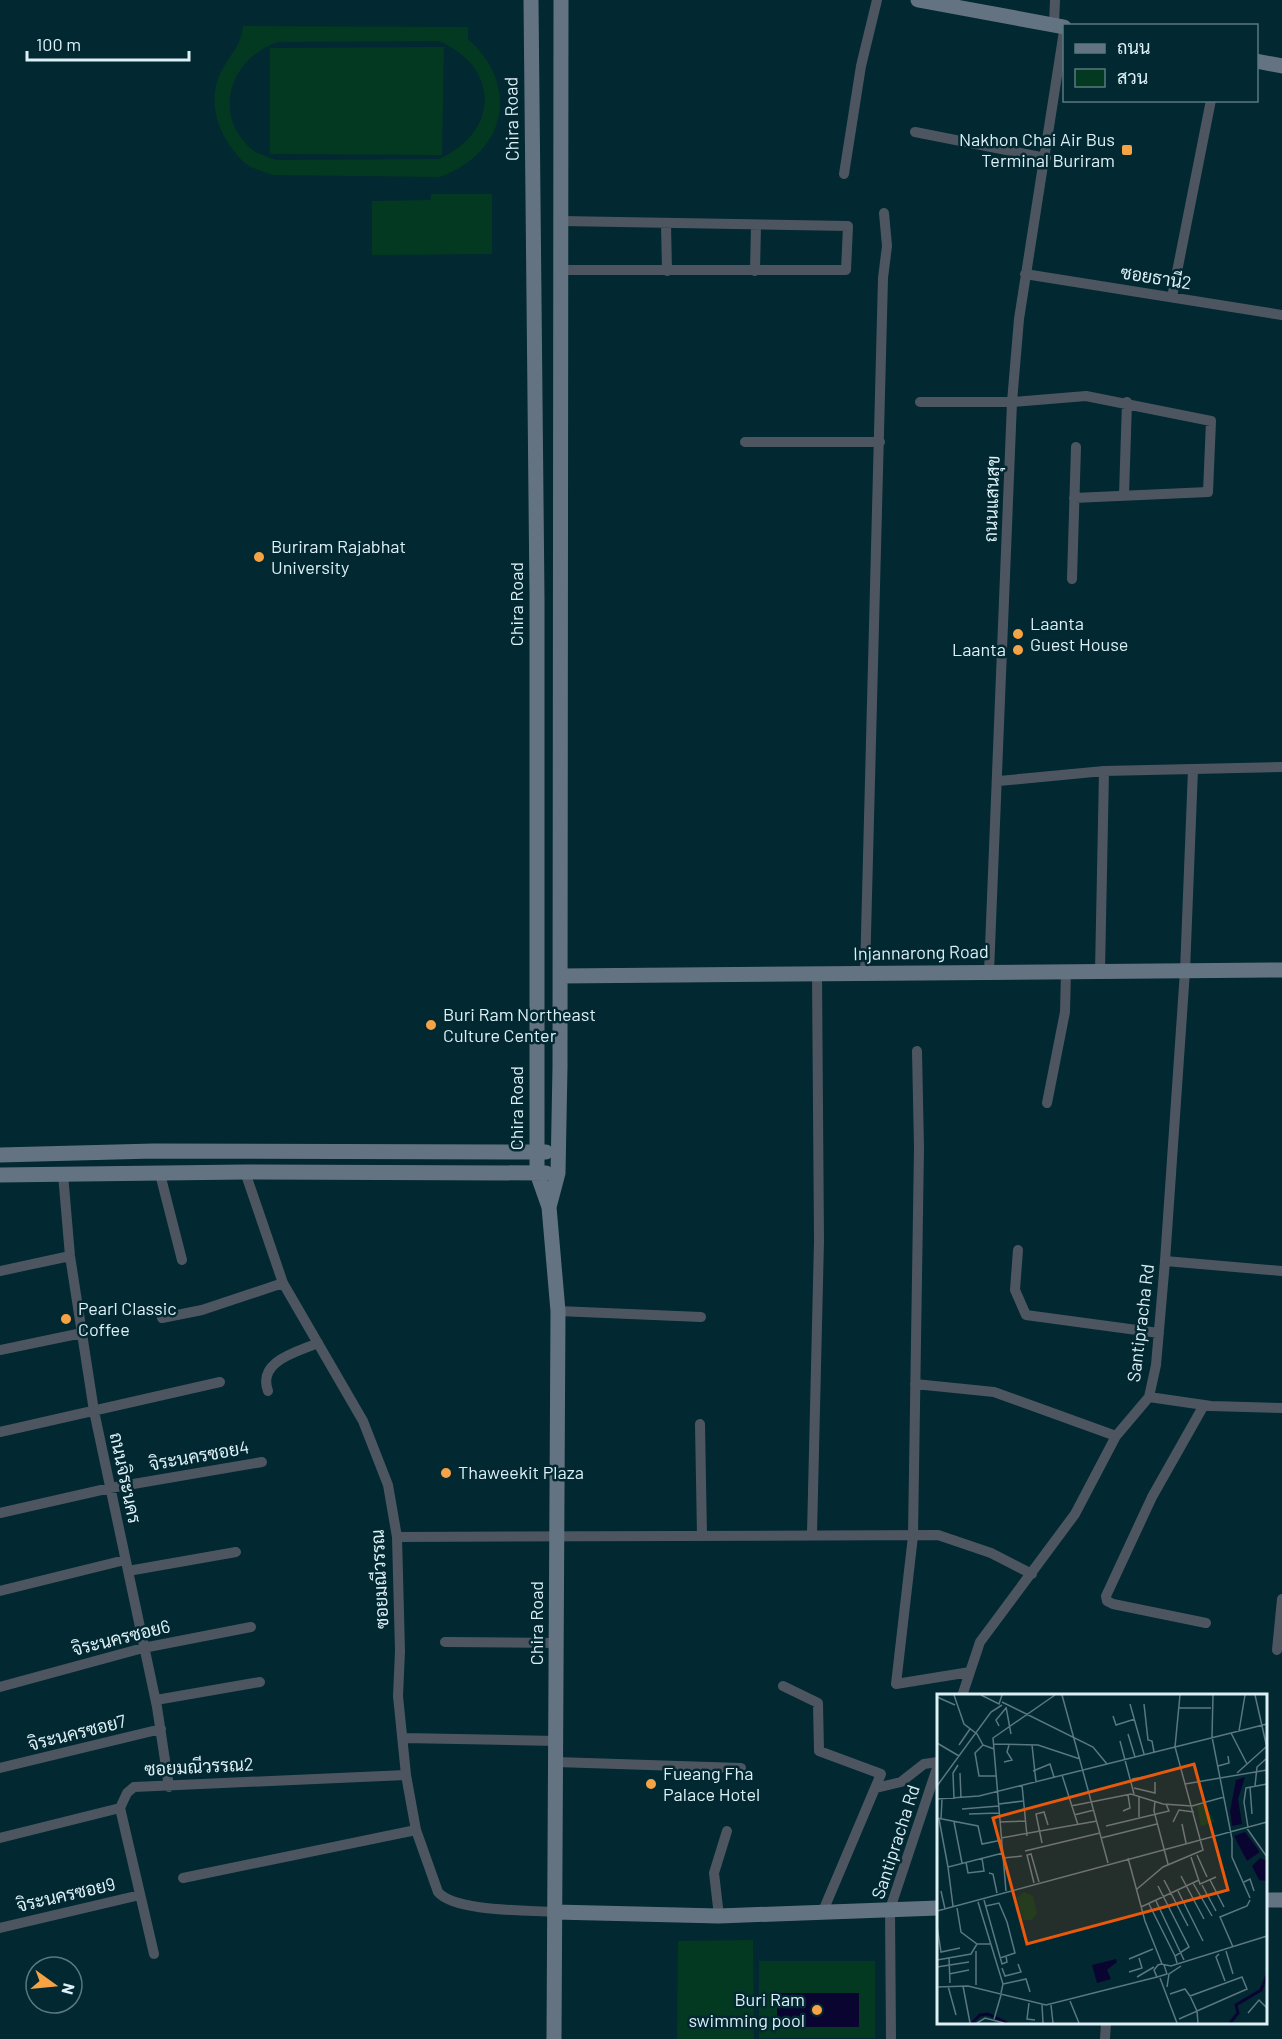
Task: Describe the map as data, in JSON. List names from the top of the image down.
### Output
{
  "streets": {
    "main road": ["Chira Road", "Injannarong Road"],
    "street": [
      "ซอยธานี2",
      "ถนนแสนสุข",
      "Santipracha Rd",
      "จิระนครซอย4",
      "ถนนจิระนคร",
      "ซอยมณีวรรณ",
      "จิระนครซอย6",
      "จิระนครซอย7",
      "ซอยมณีวรรณ2",
      "จิระนครซอย9"
    ]
  },
  "crossings": [
    ["Chira Road", "Injannarong Road"],
    ["Chira Road", "ซอยมณีวรรณ"],
    ["ซอยธานี2", "ถนนแสนสุข"],
    ["ถนนแสนสุข", "Injannarong Road"],
    ["Injannarong Road", "Santipracha Rd"],
    ["จิระนครซอย4", "ถนนจิระนคร"],
    ["ถนนจิระนคร", "จิระนครซอย6"],
    ["ถนนจิระนคร", "จิระนครซอย7"],
    ["ถนนจิระนคร", "ซอยมณีวรรณ2"],
    ["ซอยมณีวรรณ", "ซอยมณีวรรณ2"]
  ],
  "places": {
    "transit": ["Nakhon Chai Air Bus Terminal Buriram"],
    "other": [
      "Buriram Rajabhat University",
      "Laanta Guest House",
      "Laanta",
      "Buri Ram Northeast Culture Center",
      "Pearl Classic Coffee",
      "Thaweekit Plaza",
      "Fueang Fha Palace Hotel",
      "Buri Ram swimming pool"
    ]
  },
  "legend": ["ถนน", "สวน"],
  "scale_bar": "100 m",
  "north": "right"
}
